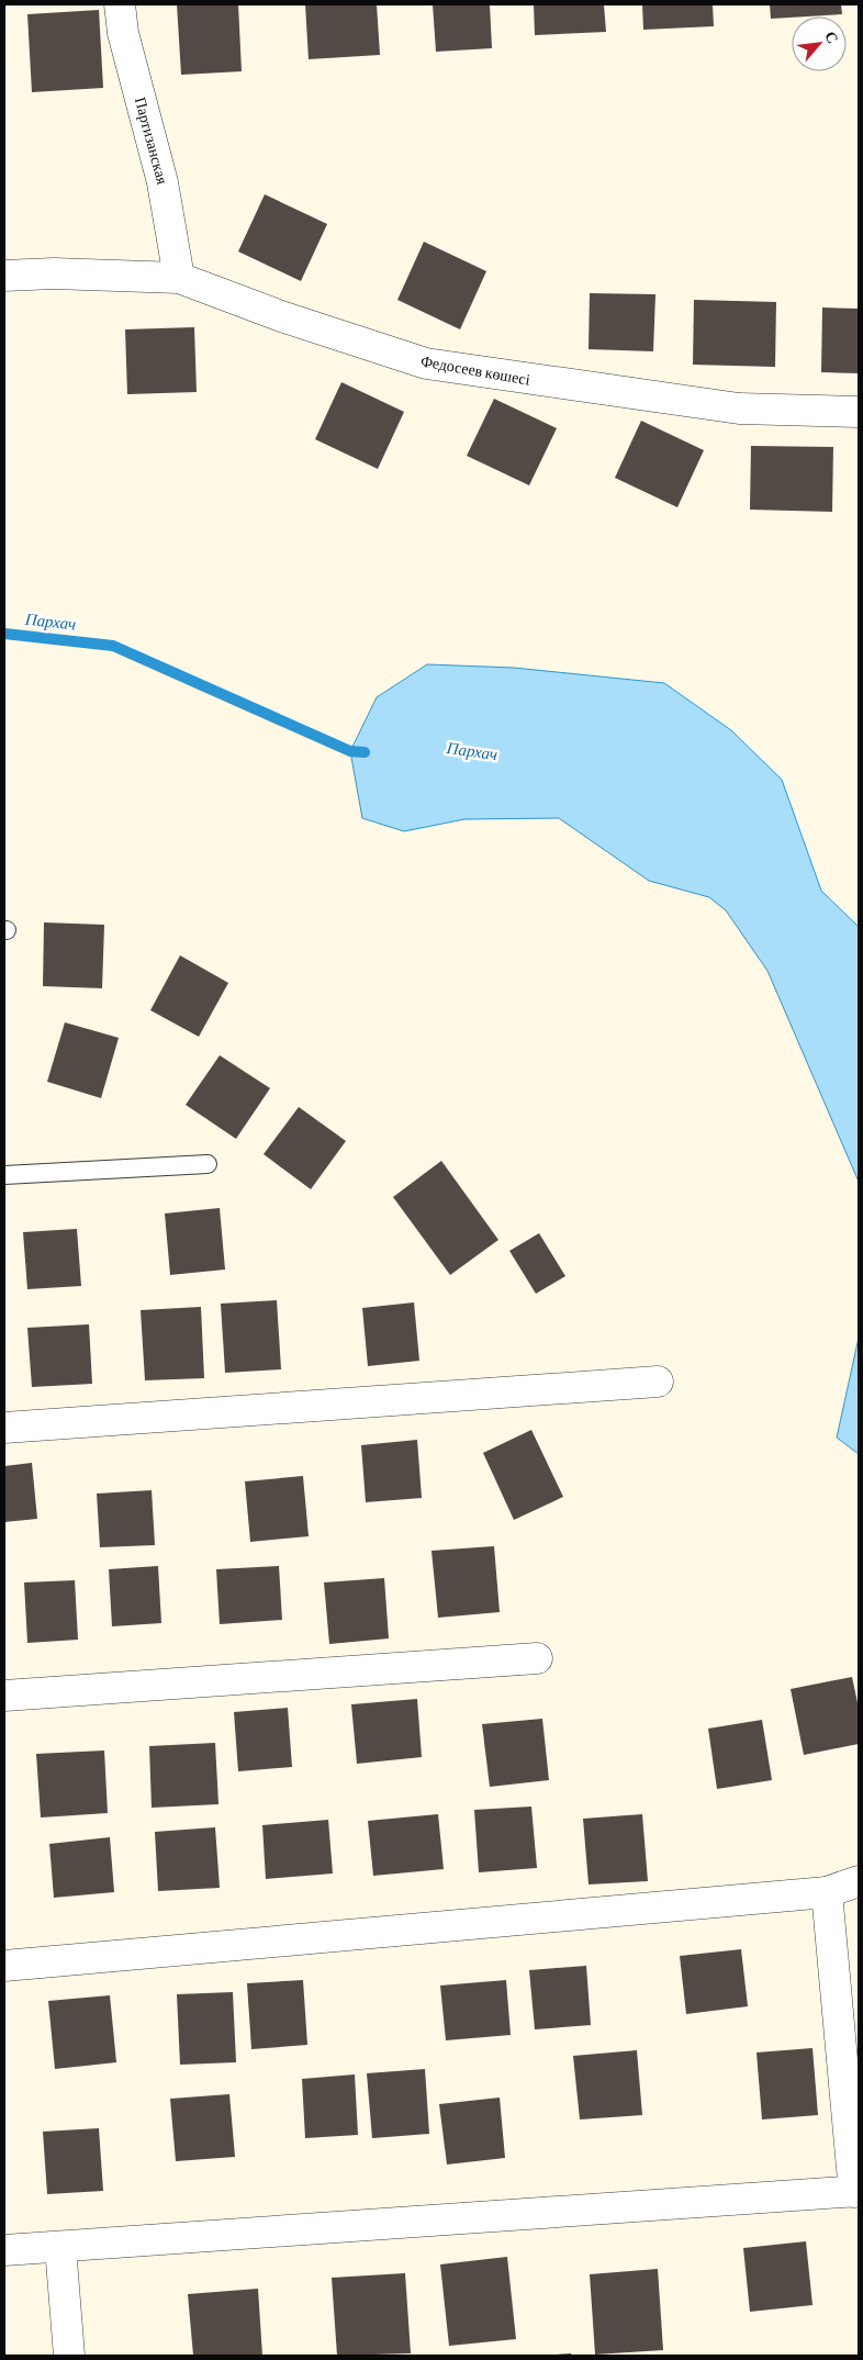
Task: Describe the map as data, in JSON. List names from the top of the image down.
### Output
{
  "streets": {
    "street": ["Партизанская", "Федосеев көшесі"]
  },
  "crossings": [
    ["Партизанская", "Федосеев көшесі"]
  ],
  "water": ["Пархач"],
  "north": "top right"
}
